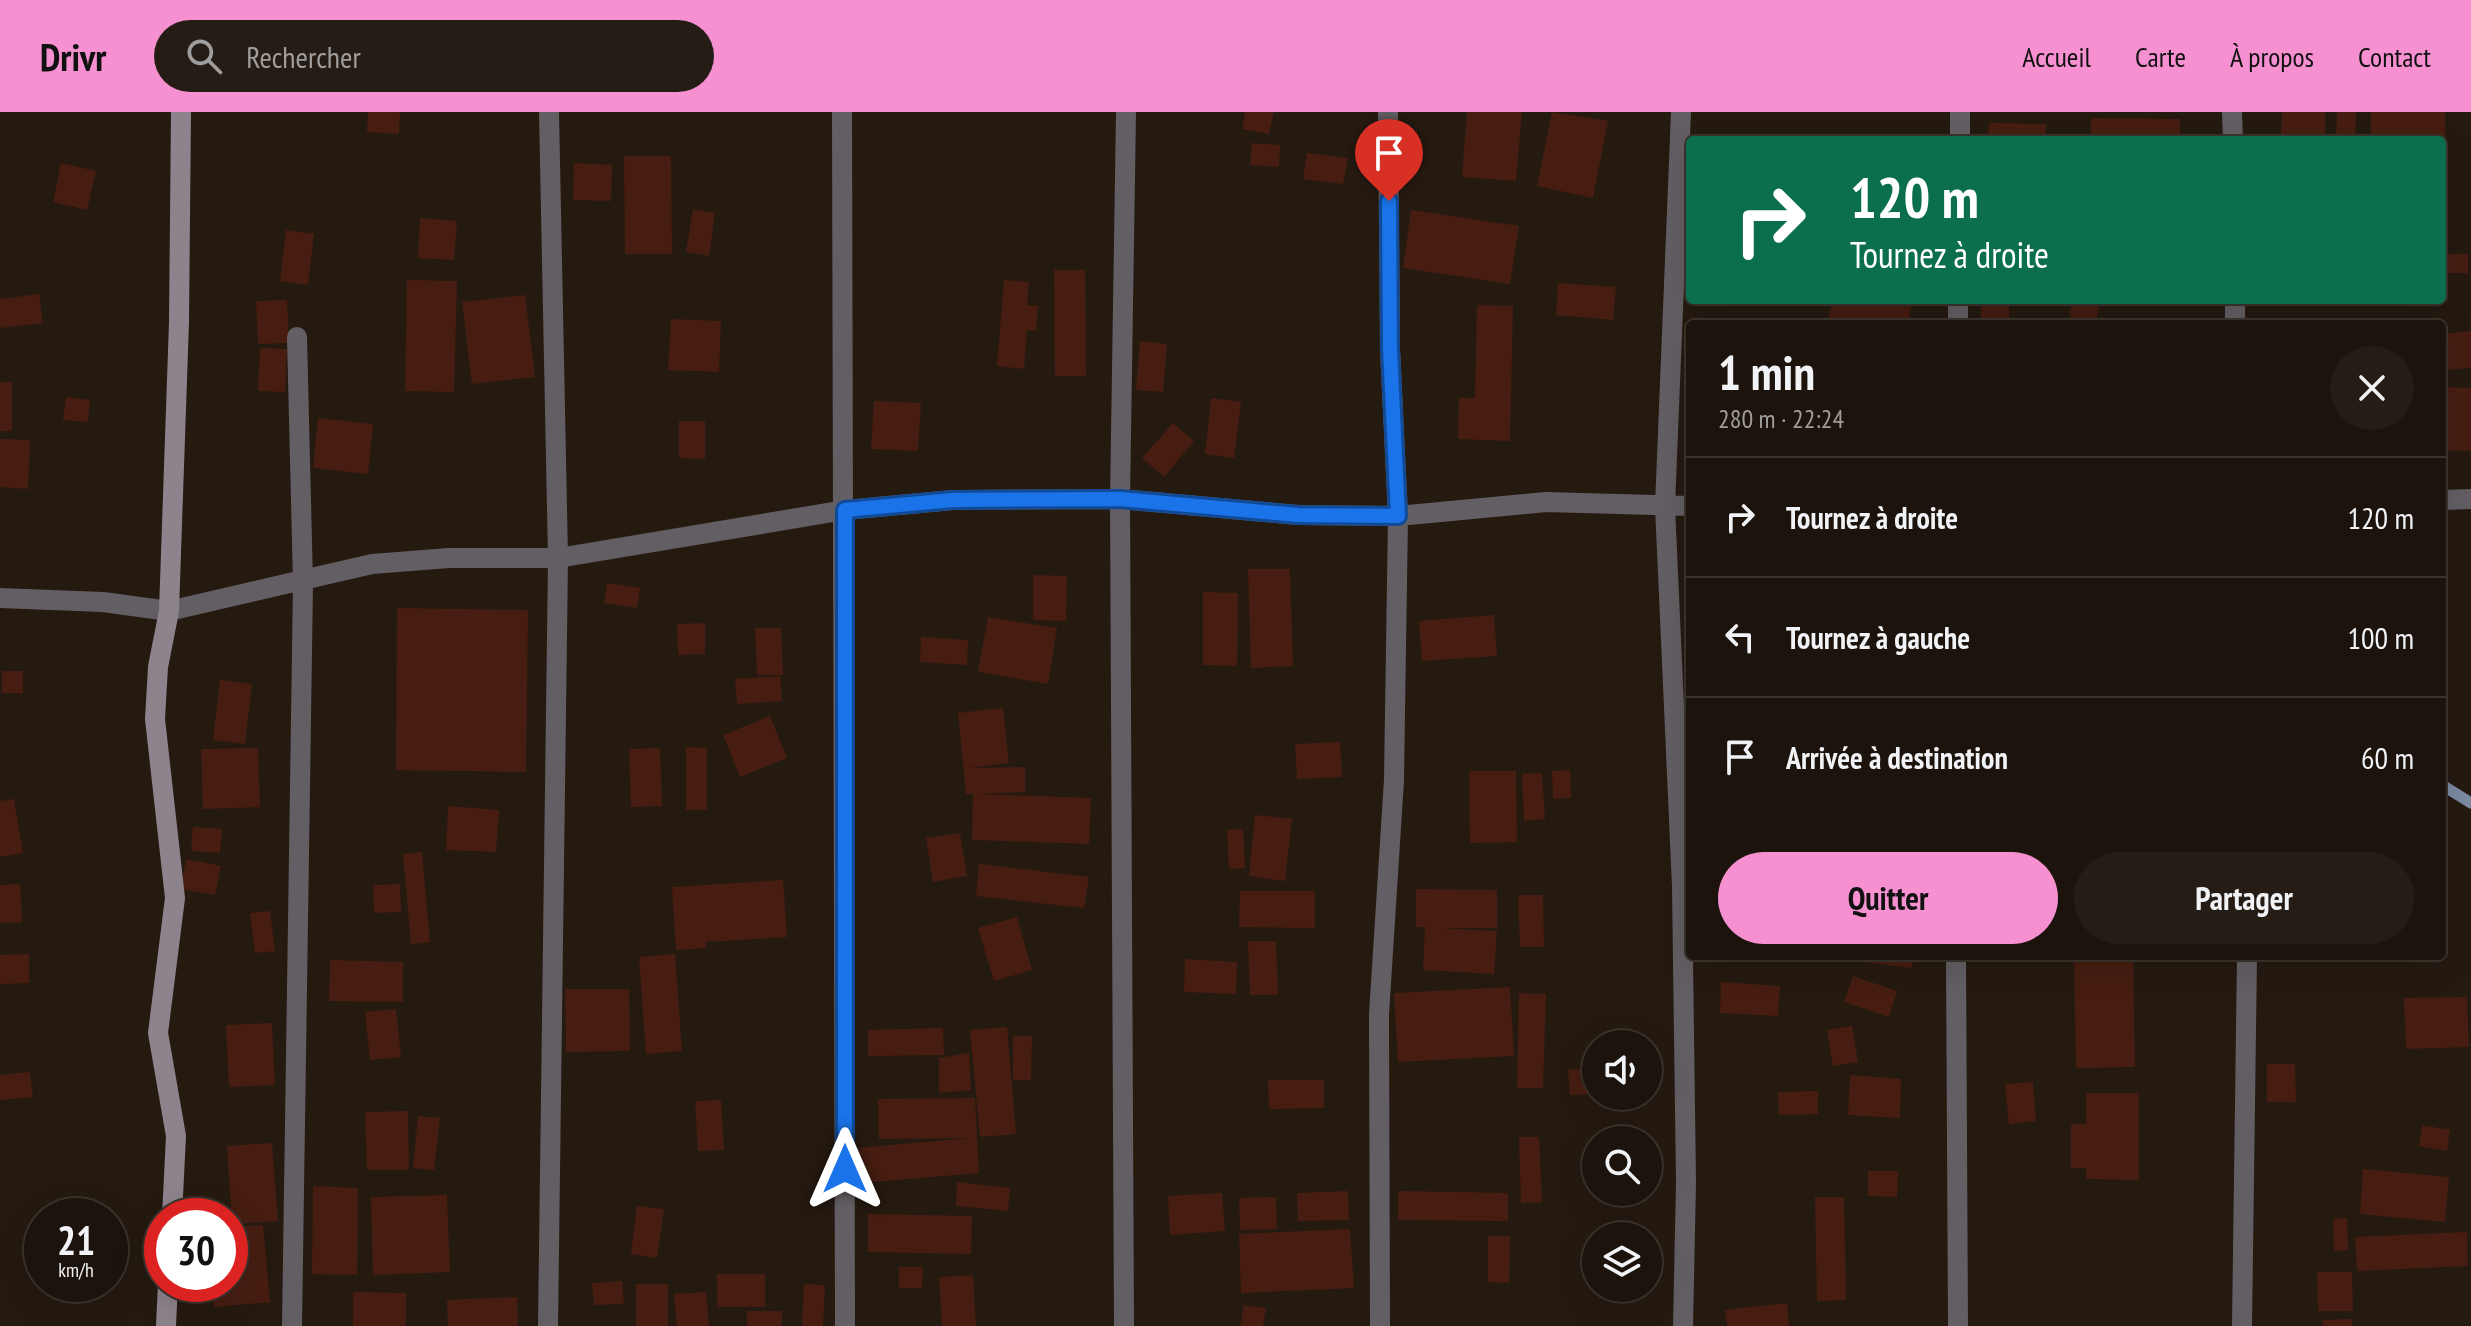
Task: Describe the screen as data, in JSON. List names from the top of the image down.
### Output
{
  "page": {
    "header": "Drivr",
    "search": "Rechercher",
    "nav": [
      "Accueil",
      "Carte",
      "À propos",
      "Contact"
    ],
    "turn": ["120 m", "Tournez à droite"],
    "heading": ["1 min", "280 m · 22:24"],
    "list": [
      {
        "name": "Tournez à droite",
        "value": "120 m"
      },
      {
        "name": "Tournez à gauche",
        "value": "100 m"
      },
      {
        "name": "Arrivée à destination",
        "value": "60 m"
      }
    ],
    "buttons": ["Quitter", "Partager"],
    "speed": "21 km/h",
    "limit": "30"
  }
}
